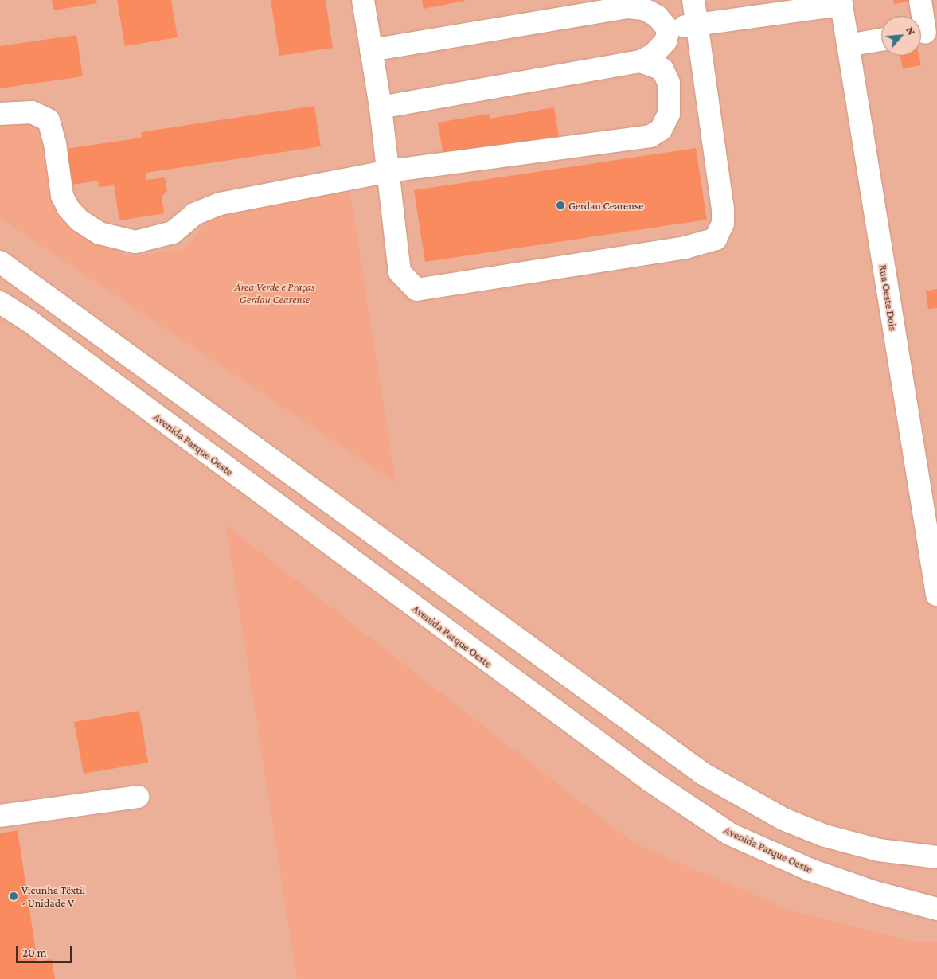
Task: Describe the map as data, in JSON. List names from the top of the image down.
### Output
{
  "streets": {
    "street": ["Rua Oeste Dois", "Avenida Parque Oeste"]
  },
  "parks": ["Área Verde e Praças Gerdau Cearense"],
  "places": ["Gerdau Cearense", "Vicunha Têxtil - Unidade V"],
  "scale_bar": "20 m",
  "north": "top right"
}
